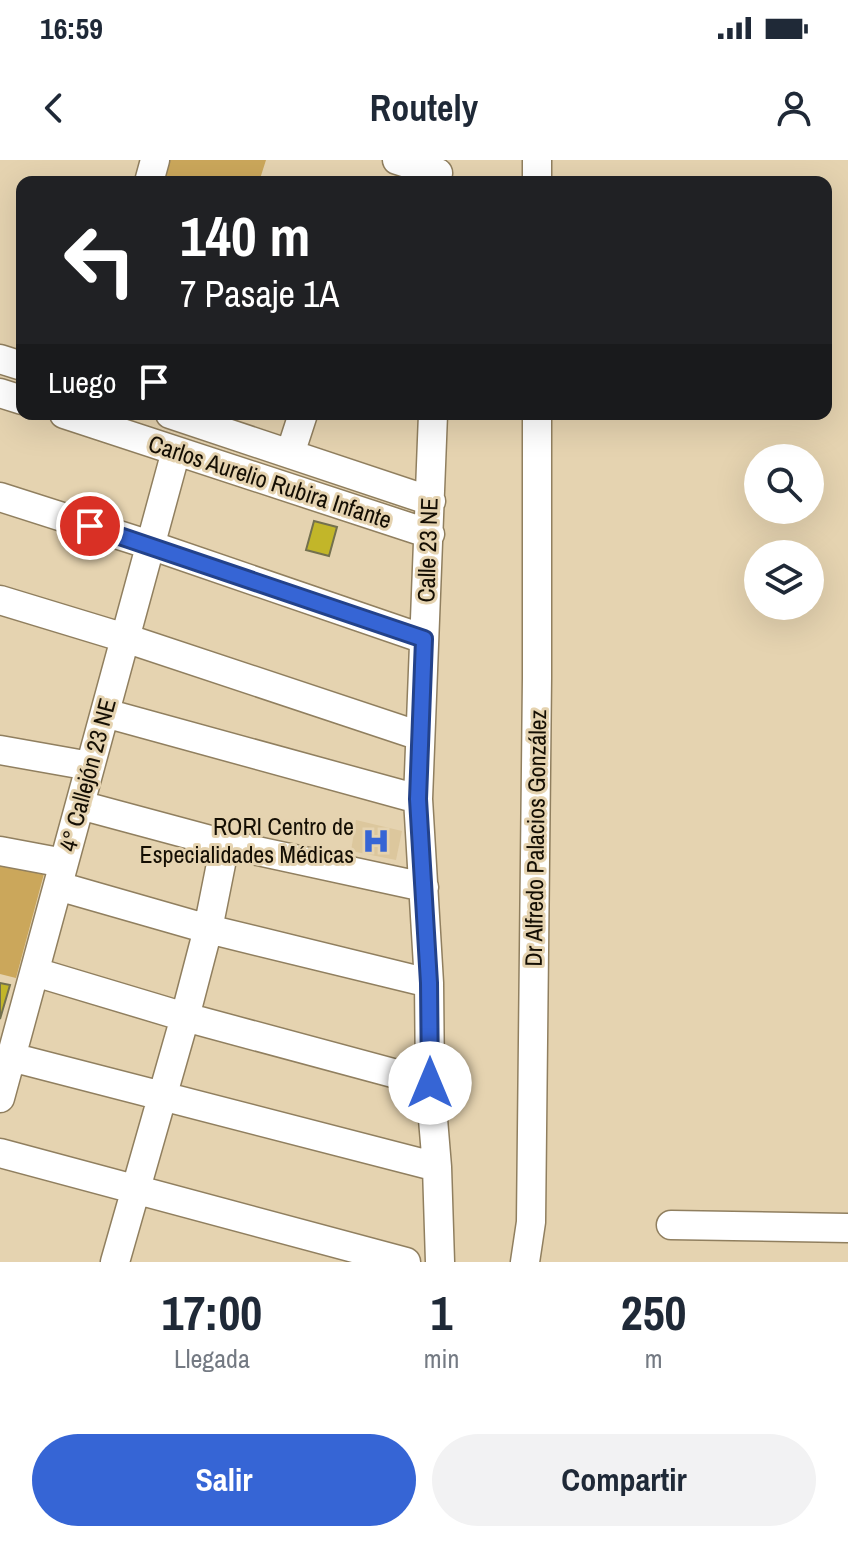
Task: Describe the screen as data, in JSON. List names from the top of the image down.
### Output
{
  "streets": {
    "street": [
      "Carlos Aurelio Rubira Infante",
      "Calle 23 NE",
      "4° Callejón 23 NE",
      "Dr Alfredo Palacios González"
    ]
  },
  "crossings": [
    ["Carlos Aurelio Rubira Infante", "Calle 23 NE"],
    ["Carlos Aurelio Rubira Infante", "4° Callejón 23 NE"]
  ],
  "places": {
    "hospital": ["RORI Centro de Especialidades Médicas"]
  },
  "page": {
    "status": "16:59",
    "header": "Routely",
    "turn": ["140 m", "7 Pasaje 1A"],
    "then": "Luego",
    "eta": [
      "17:00",
      "Llegada",
      "1",
      "min",
      "250",
      "m"
    ],
    "buttons": ["Salir", "Compartir"]
  }
}
